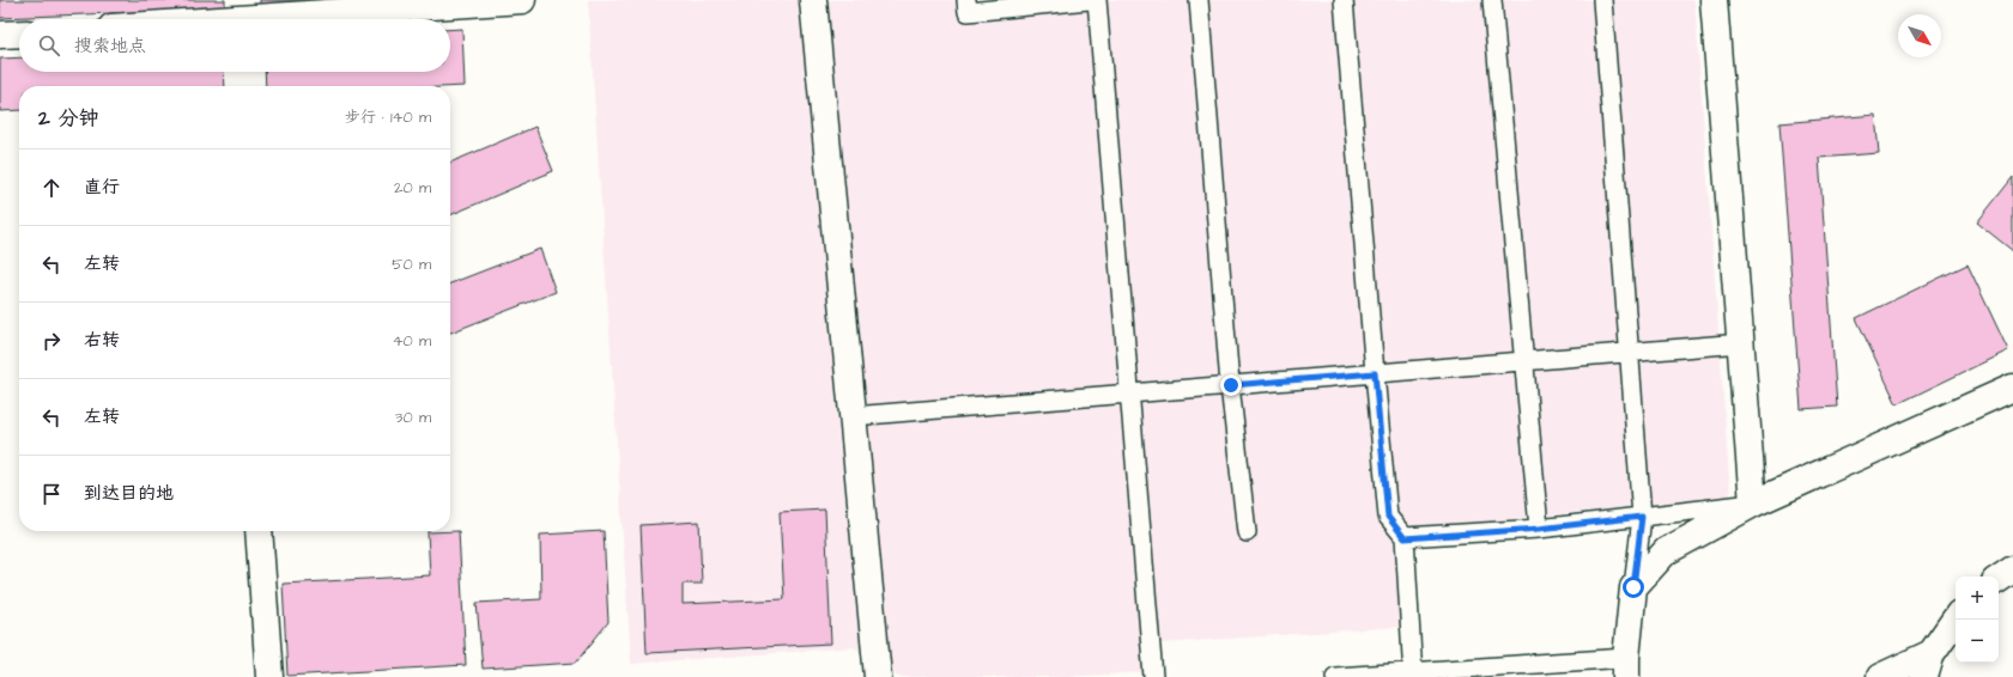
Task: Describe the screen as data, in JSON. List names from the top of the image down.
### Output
{
  "north": "bottom right",
  "page": {
    "search": "搜索地点",
    "heading": ["2 分钟", "步行 · 140 m"],
    "list": [
      ["直行", "20 m"],
      ["左转", "50 m"],
      ["右转", "40 m"],
      ["左转", "30 m"],
      "到达目的地"
    ],
    "map_buttons": ["+", "−"]
  }
}
